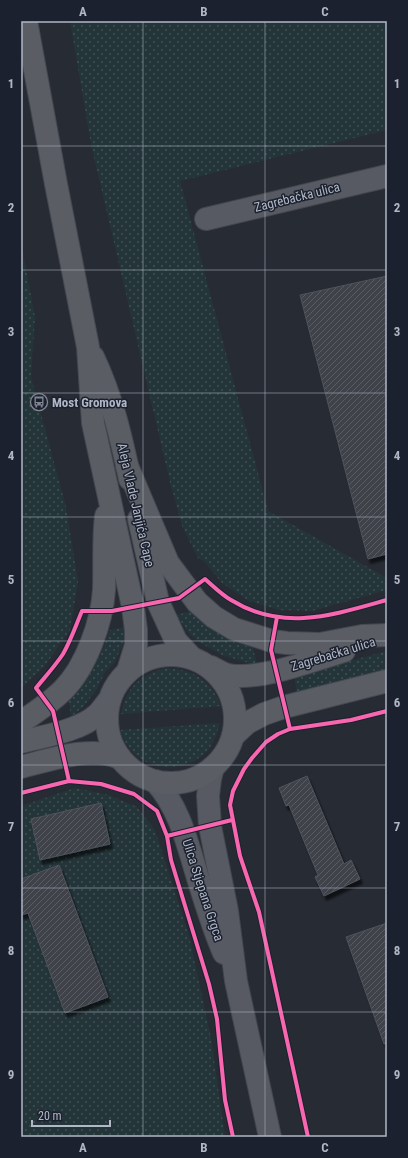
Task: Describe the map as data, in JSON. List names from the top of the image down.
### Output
{
  "streets": {
    "main road": ["Zagrebačka ulica", "Aleja Vlade Janjića Cape"],
    "street": ["Ulica Stjepana Grgca"]
  },
  "crossings": [
    ["Zagrebačka ulica", "Aleja Vlade Janjića Cape"],
    ["Zagrebačka ulica", "Ulica Stjepana Grgca"],
    ["Aleja Vlade Janjića Cape", "Ulica Stjepana Grgca"]
  ],
  "places": {
    "bus stop": ["Most Gromova"]
  },
  "scale_bar": "20 m",
  "grid": {
    "columns": ["A", "B", "C"],
    "rows": [
      "1",
      "2",
      "3",
      "4",
      "5",
      "6",
      "7",
      "8",
      "9"
    ]
  }
}
